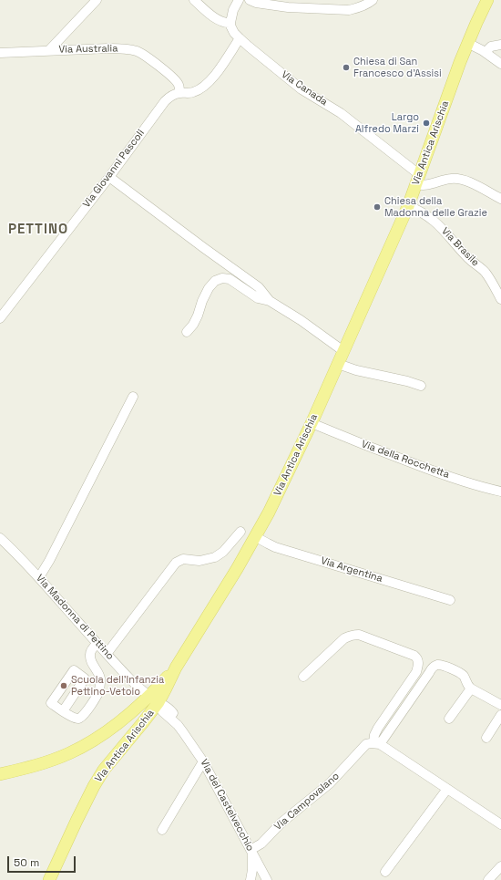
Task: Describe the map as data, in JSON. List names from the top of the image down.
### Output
{
  "streets": {
    "main road": ["Via Antica Arischia"],
    "street": [
      "Via Australia",
      "Via Canada",
      "Via Giovanni Pascoli",
      "Via Brasile",
      "Via della Rocchetta",
      "Via Argentina",
      "Via Madonna di Pettino",
      "Via Campovalano",
      "Via del Castelvecchio"
    ]
  },
  "crossings": [
    ["Via Australia", "Via Giovanni Pascoli"],
    ["Via Canada", "Via Antica Arischia"],
    ["Via Canada", "Via Giovanni Pascoli"],
    ["Via Antica Arischia", "Via Brasile"],
    ["Via Antica Arischia", "Via della Rocchetta"],
    ["Via Antica Arischia", "Via Argentina"],
    ["Via Antica Arischia", "Via Madonna di Pettino"],
    ["Via Antica Arischia", "Via del Castelvecchio"],
    ["Via Madonna di Pettino", "Via del Castelvecchio"],
    ["Via Campovalano", "Via del Castelvecchio"]
  ],
  "districts": ["PETTINO"],
  "places": [
    "Chiesa di San Francesco d'Assisi",
    "Largo Alfredo Marzi",
    "Chiesa della Madonna delle Grazie",
    "Scuola dell'Infanzia Pettino-Vetoio"
  ],
  "scale_bar": "50 m"
}
